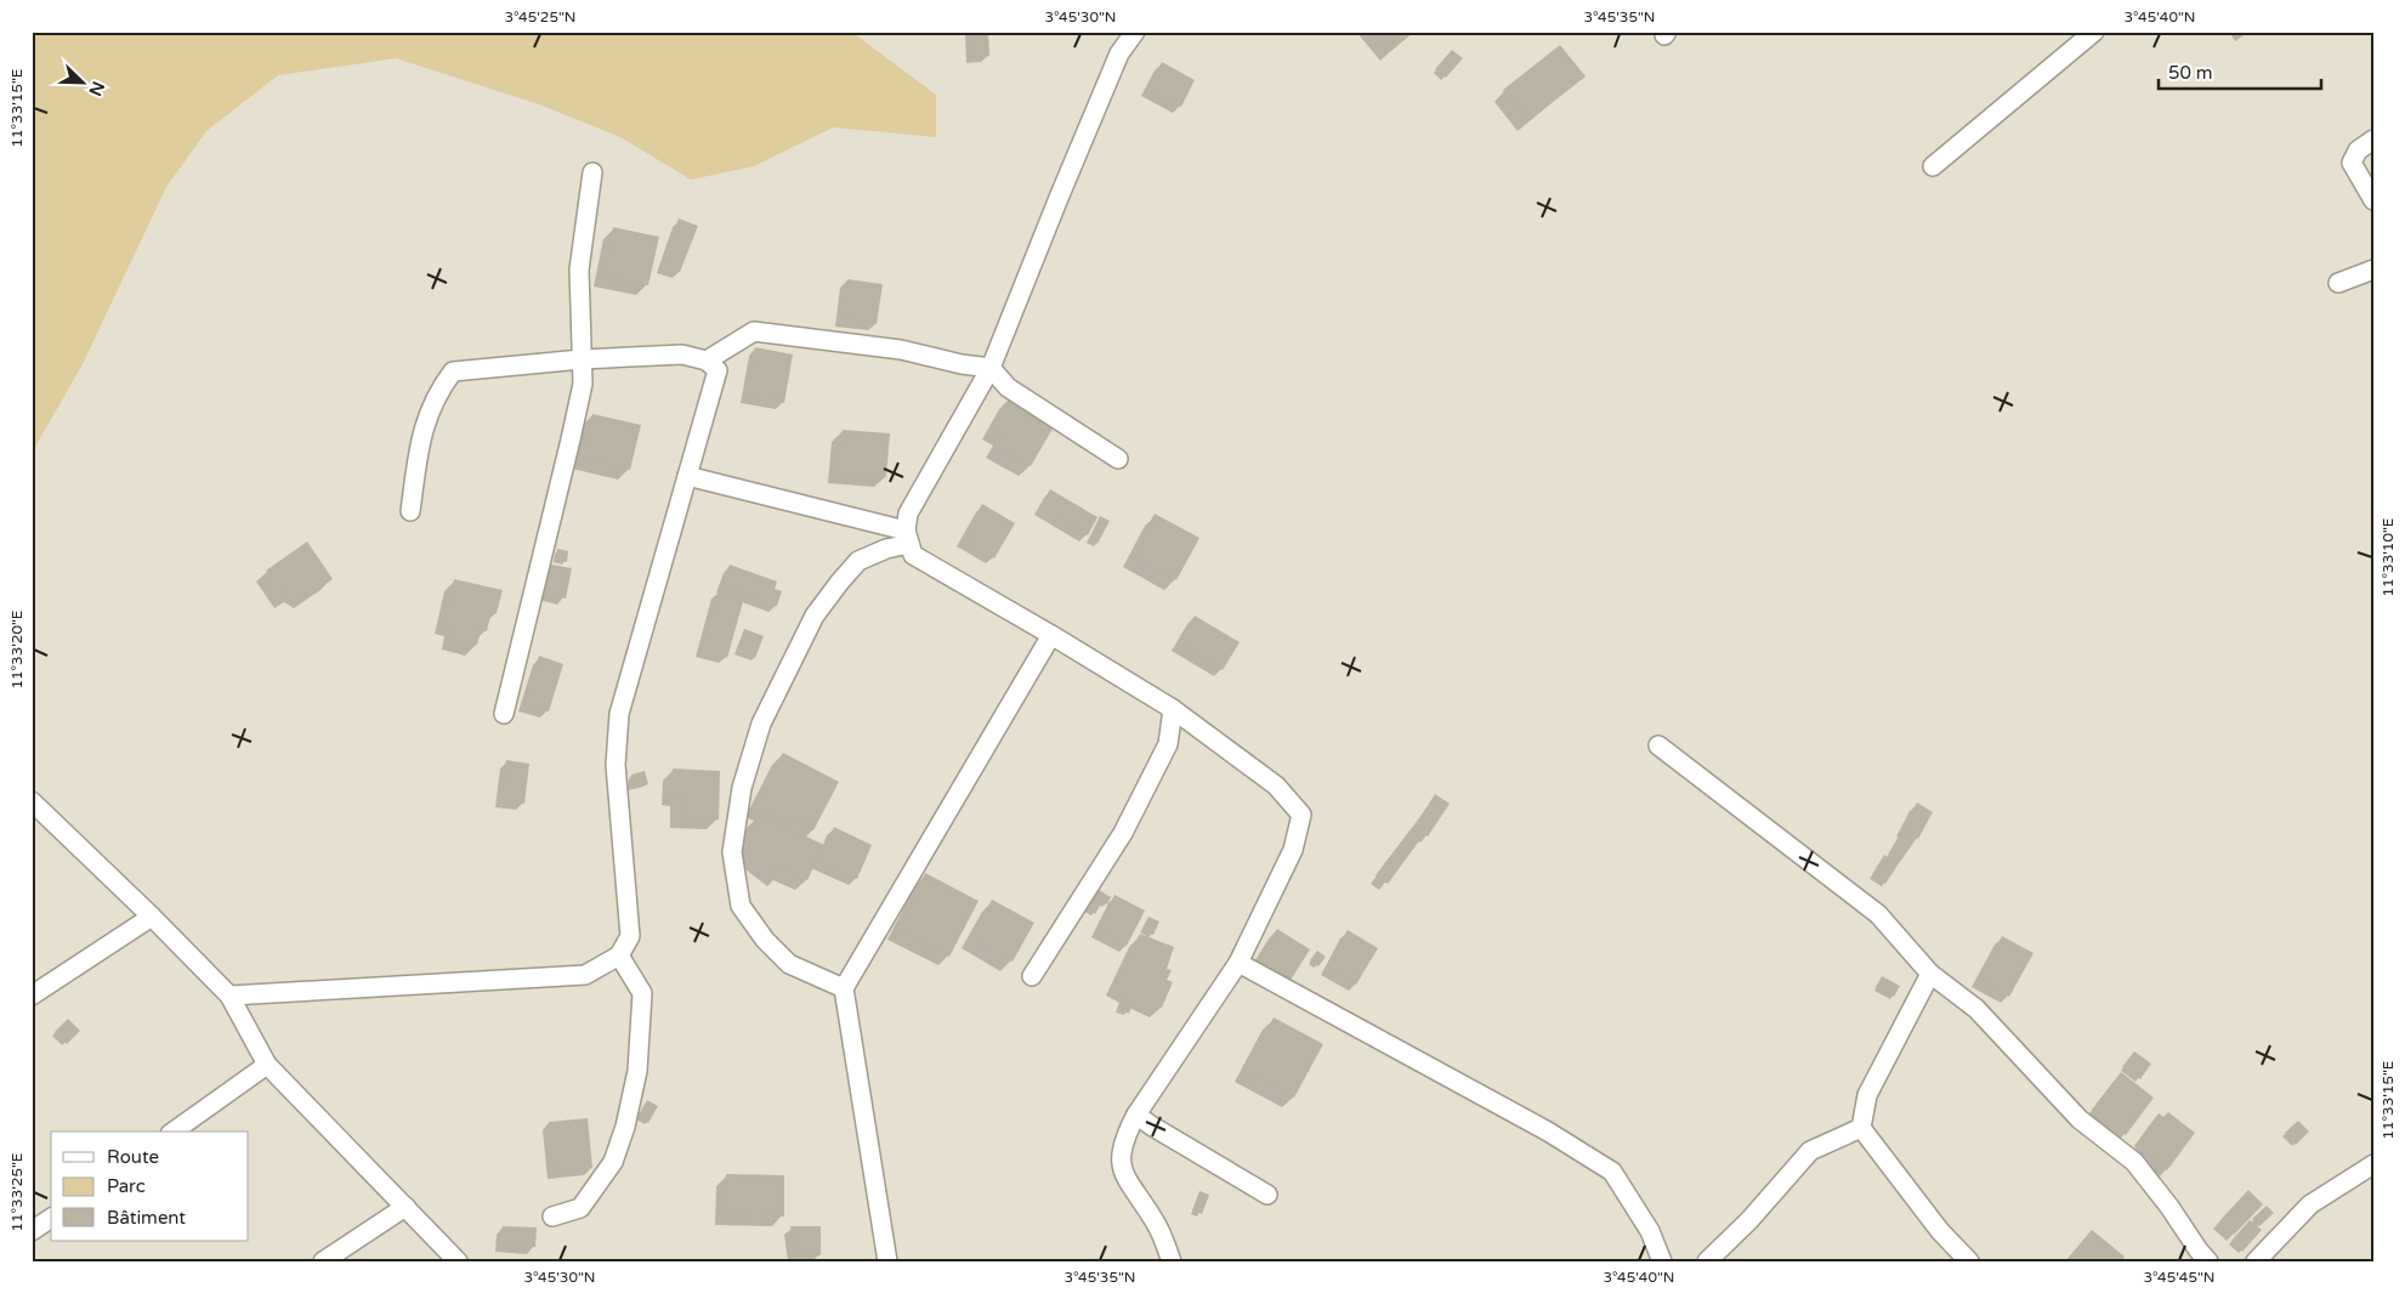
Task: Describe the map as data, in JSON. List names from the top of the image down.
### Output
{
  "legend": ["Route", "Parc", "Bâtiment"],
  "scale_bar": "50 m",
  "north": "bottom right",
  "coordinates": [
    "3°45'25\"N",
    "3°45'30\"N",
    "3°45'35\"N",
    "3°45'40\"N",
    "11°33'15\"E",
    "11°33'10\"E",
    "11°33'20\"E",
    "11°33'25\"E",
    "3°45'45\"N"
  ]
}
